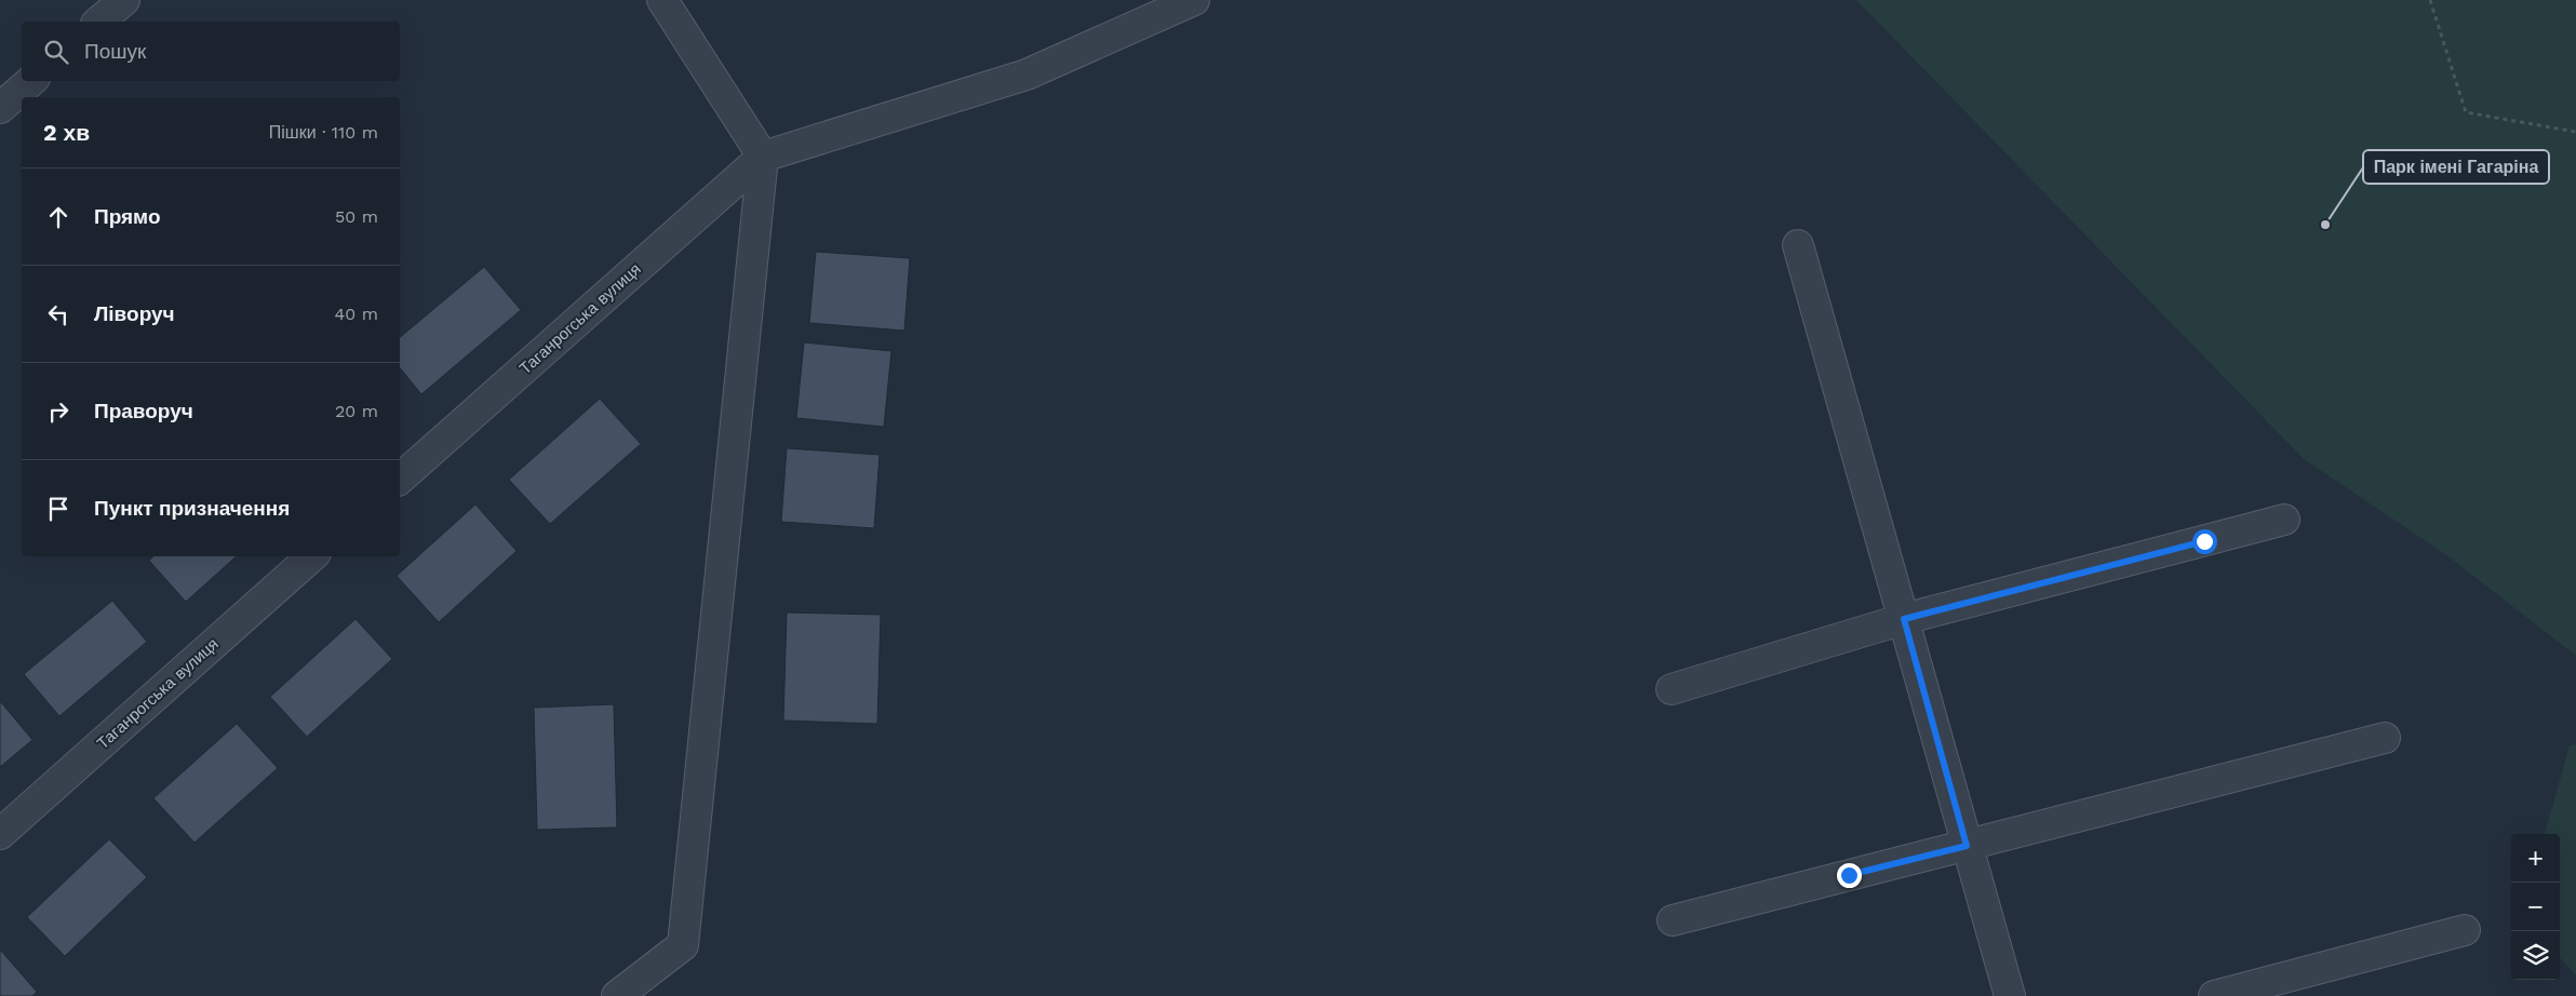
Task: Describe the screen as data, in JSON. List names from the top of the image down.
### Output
{
  "streets": {
    "street": ["Таганрогська вулиця"]
  },
  "places": ["Парк імені Гагаріна"],
  "page": {
    "search": "Пошук",
    "heading": ["2 хв", "Пішки · 110 m"],
    "list": [
      ["Прямо", "50 m"],
      ["Ліворуч", "40 m"],
      ["Праворуч", "20 m"],
      "Пункт призначення"
    ],
    "map_buttons": ["+", "−"]
  }
}
